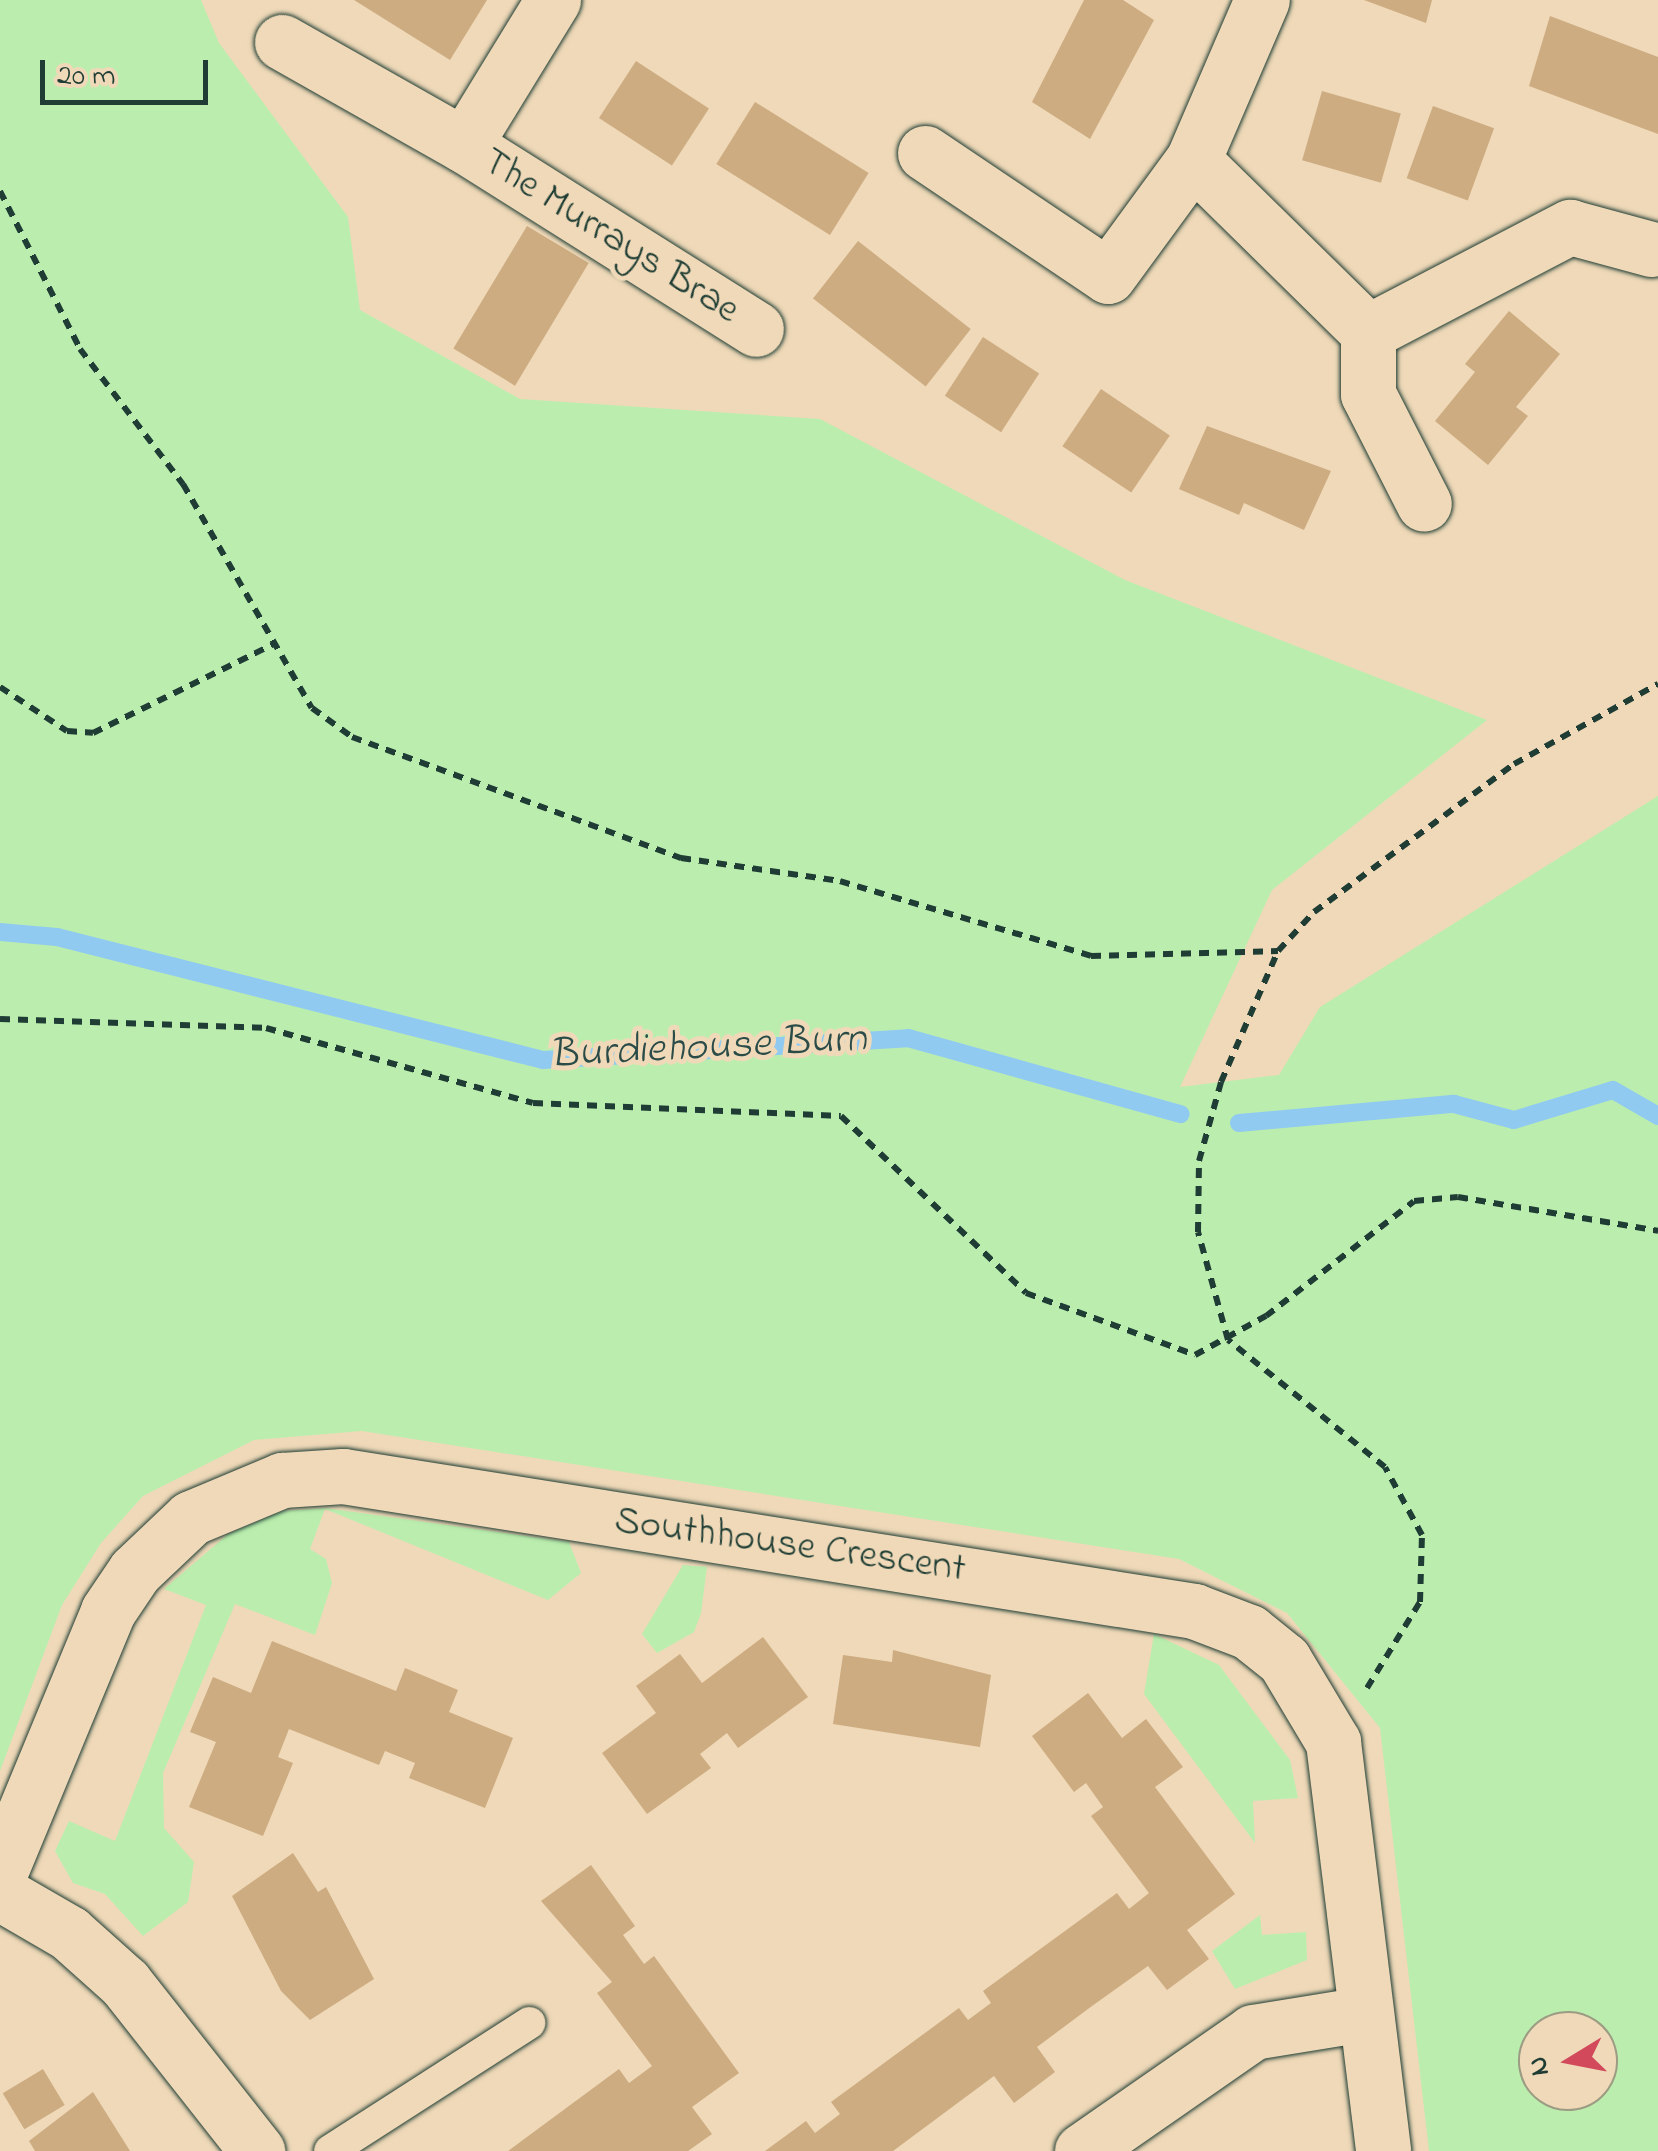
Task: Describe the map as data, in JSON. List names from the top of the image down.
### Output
{
  "streets": {
    "street": ["The Murrays Brae", "Southhouse Crescent"]
  },
  "water": ["Burdiehouse Burn"],
  "scale_bar": "20 m",
  "north": "left"
}
